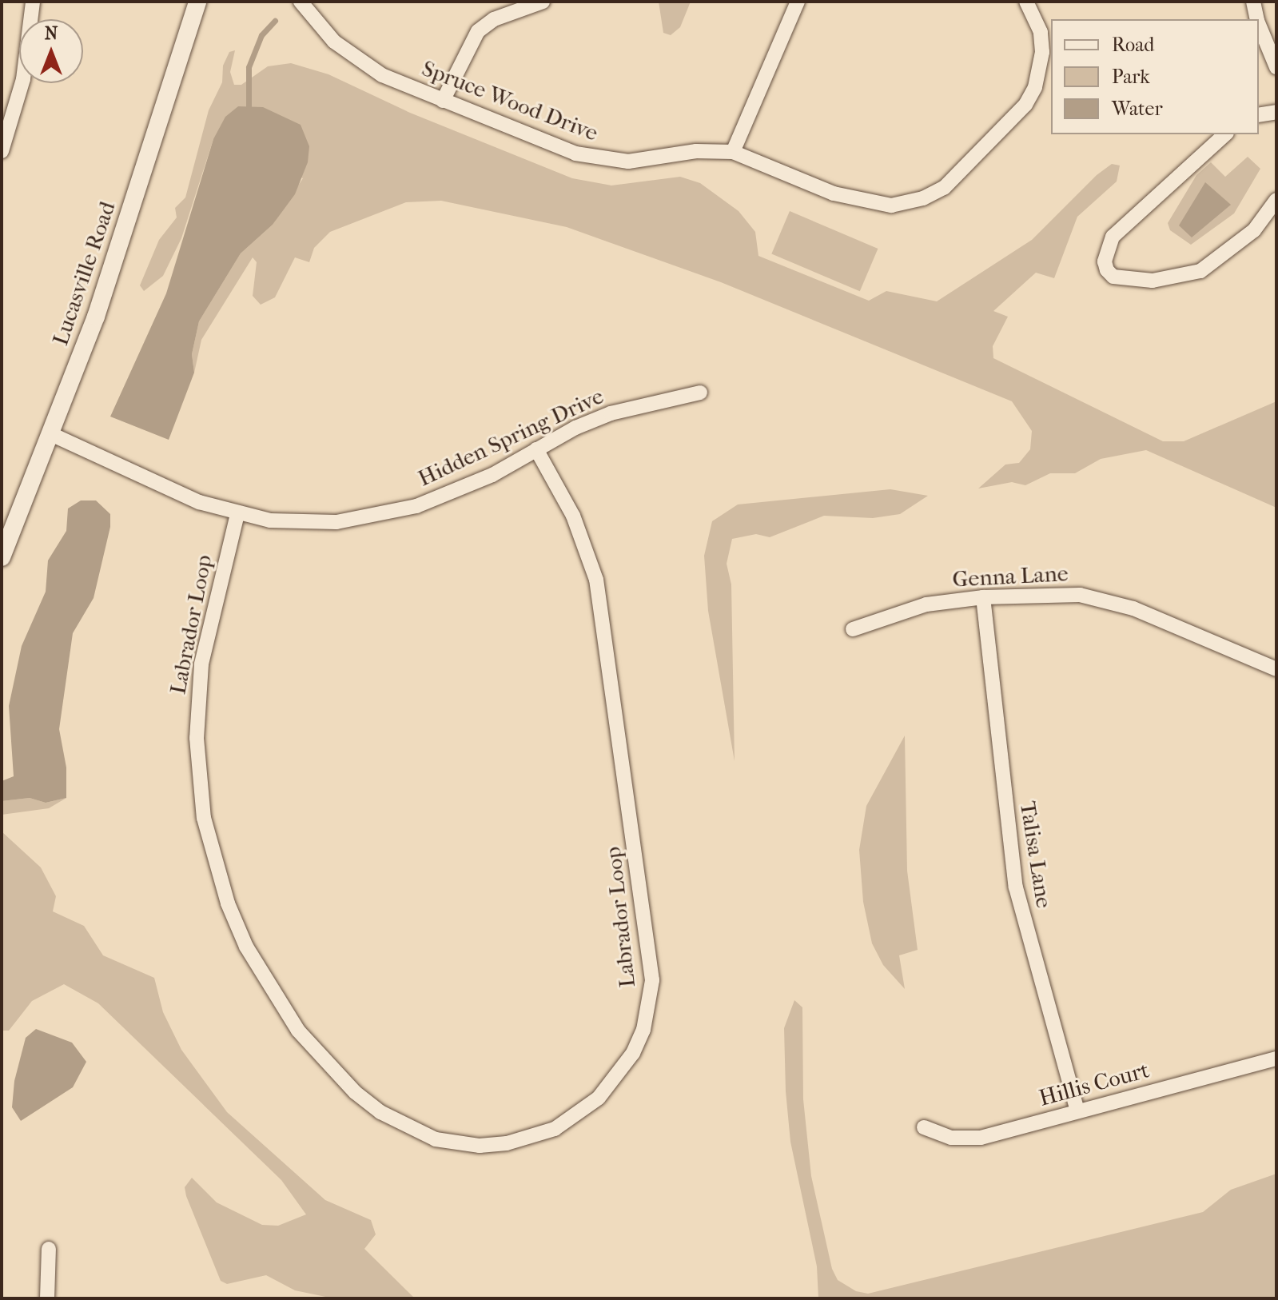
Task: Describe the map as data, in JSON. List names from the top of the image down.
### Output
{
  "streets": {
    "street": [
      "Spruce Wood Drive",
      "Lucasville Road",
      "Hidden Spring Drive",
      "Genna Lane",
      "Labrador Loop",
      "Talisa Lane",
      "Hillis Court"
    ]
  },
  "crossings": [
    ["Lucasville Road", "Hidden Spring Drive"],
    ["Hidden Spring Drive", "Labrador Loop"],
    ["Genna Lane", "Talisa Lane"],
    ["Talisa Lane", "Hillis Court"]
  ],
  "legend": ["Road", "Park", "Water"],
  "north": "top"
}
